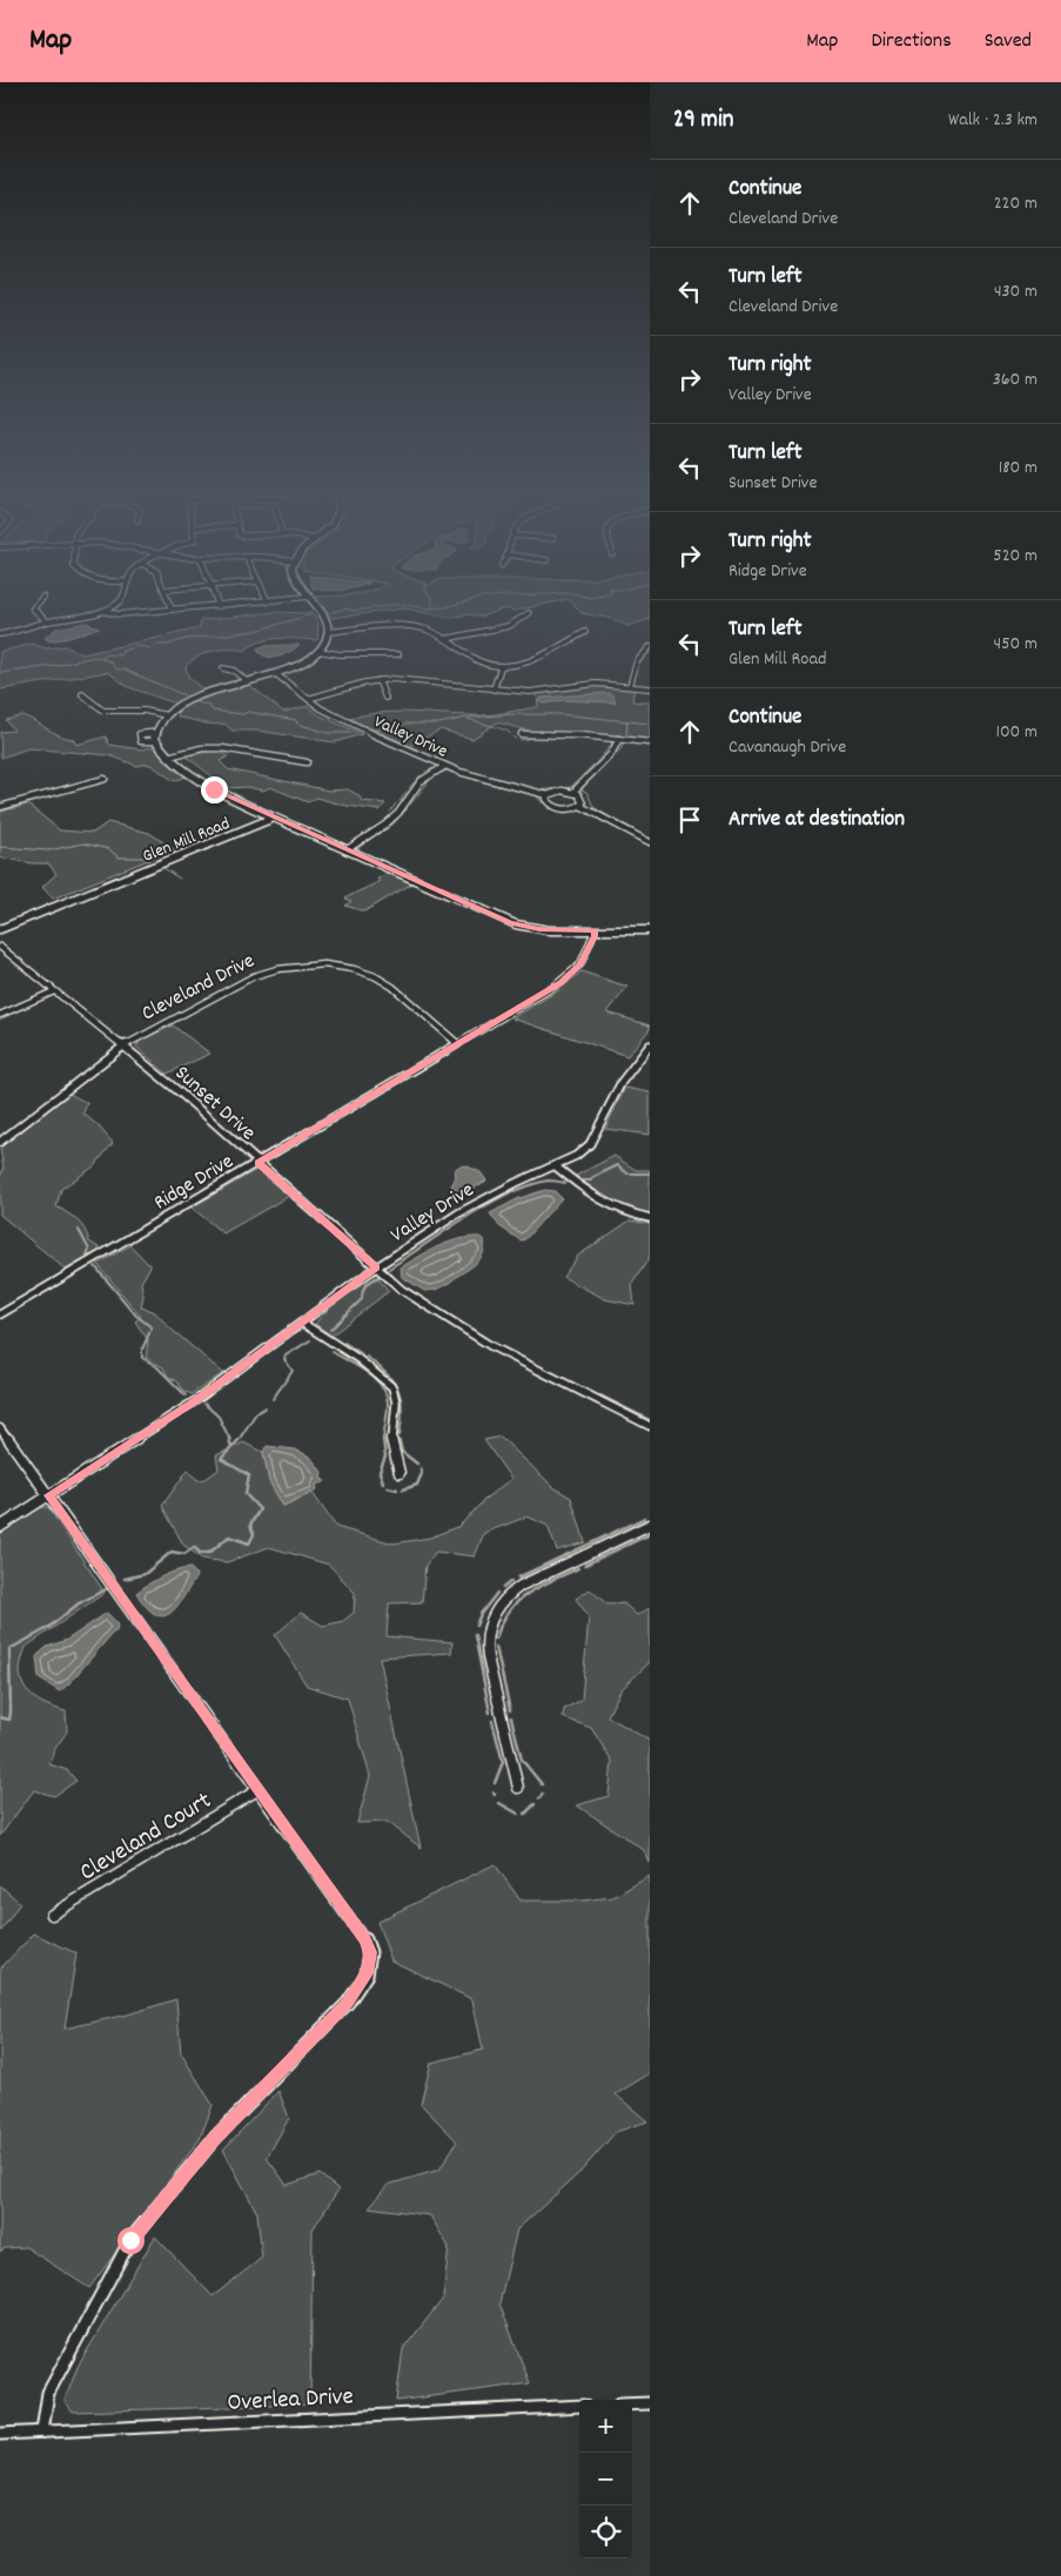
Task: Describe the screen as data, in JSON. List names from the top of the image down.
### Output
{
  "streets": {
    "main road": ["Glen Mill Road"],
    "street": [
      "Valley Drive",
      "Cleveland Drive",
      "Sunset Drive",
      "Ridge Drive",
      "Cleveland Court",
      "Overlea Drive"
    ]
  },
  "crossings": [
    ["Valley Drive", "Sunset Drive"],
    ["Cleveland Drive", "Sunset Drive"],
    ["Cleveland Drive", "Ridge Drive"],
    ["Sunset Drive", "Ridge Drive"]
  ],
  "page": {
    "header": "Map",
    "nav": ["Map", "Directions", "Saved"],
    "heading": ["29 min", "Walk · 2.3 km"],
    "list": [
      ["Continue", "Cleveland Drive", "220 m"],
      ["Turn left", "Cleveland Drive", "430 m"],
      ["Turn right", "Valley Drive", "360 m"],
      ["Turn left", "Sunset Drive", "180 m"],
      ["Turn right", "Ridge Drive", "520 m"],
      ["Turn left", "Glen Mill Road", "450 m"],
      ["Continue", "Cavanaugh Drive", "100 m"],
      "Arrive at destination"
    ],
    "map_buttons": ["+", "−"]
  }
}
